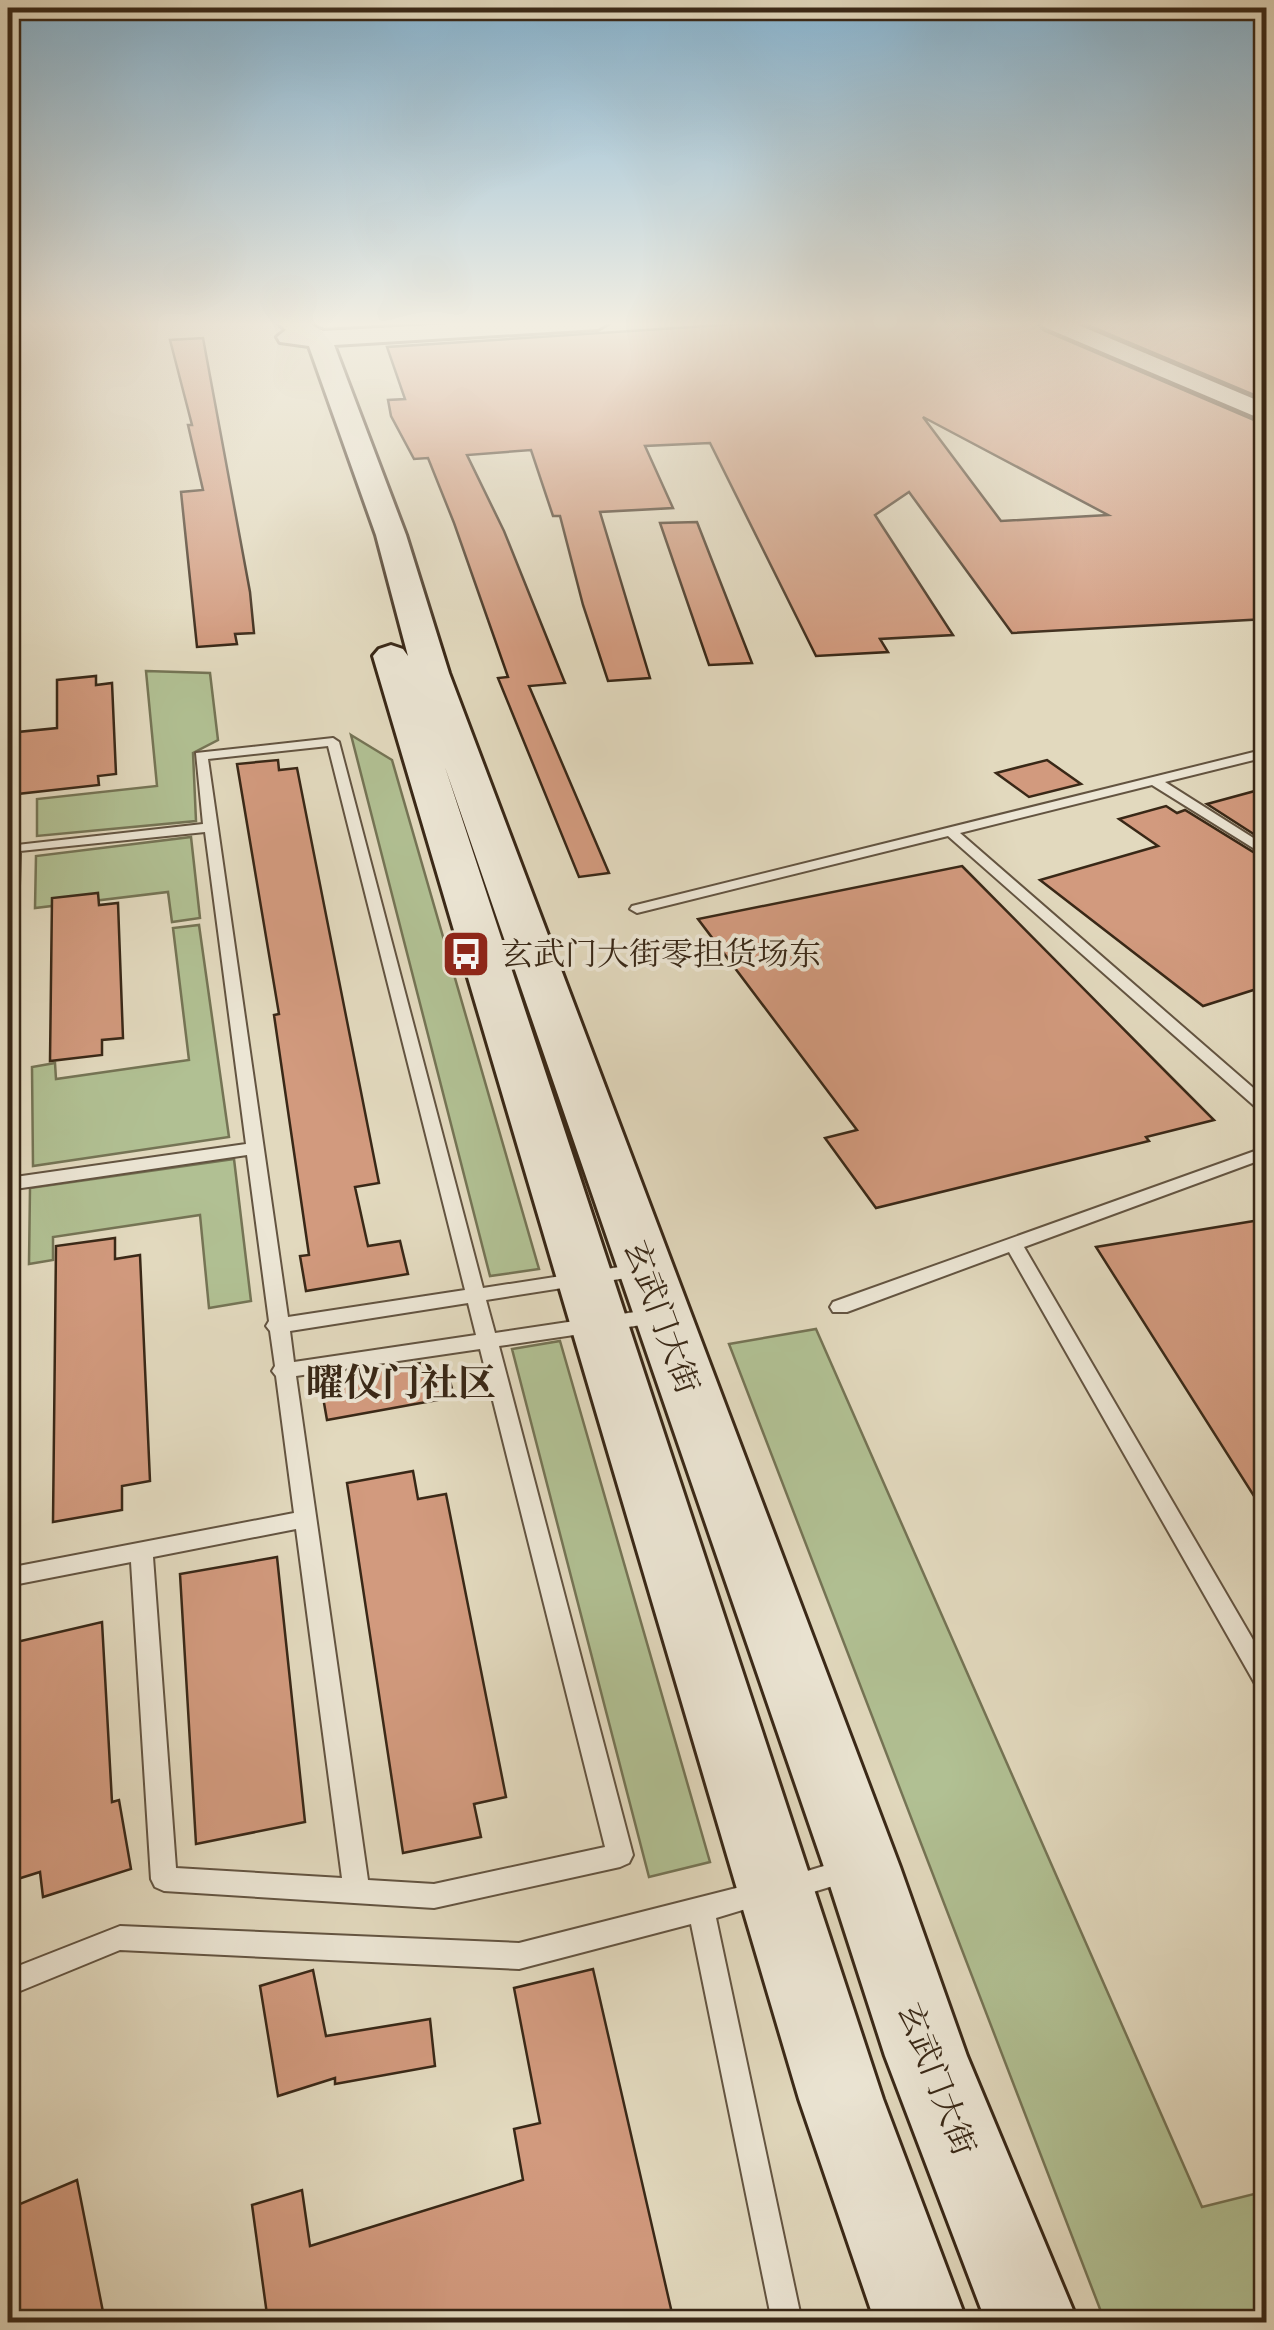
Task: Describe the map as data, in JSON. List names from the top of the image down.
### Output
{
  "streets": {
    "main road": ["玄武门大街"]
  },
  "districts": ["曜仪门社区"],
  "places": {
    "bus stop": ["玄武门大街零担货场东"]
  }
}
